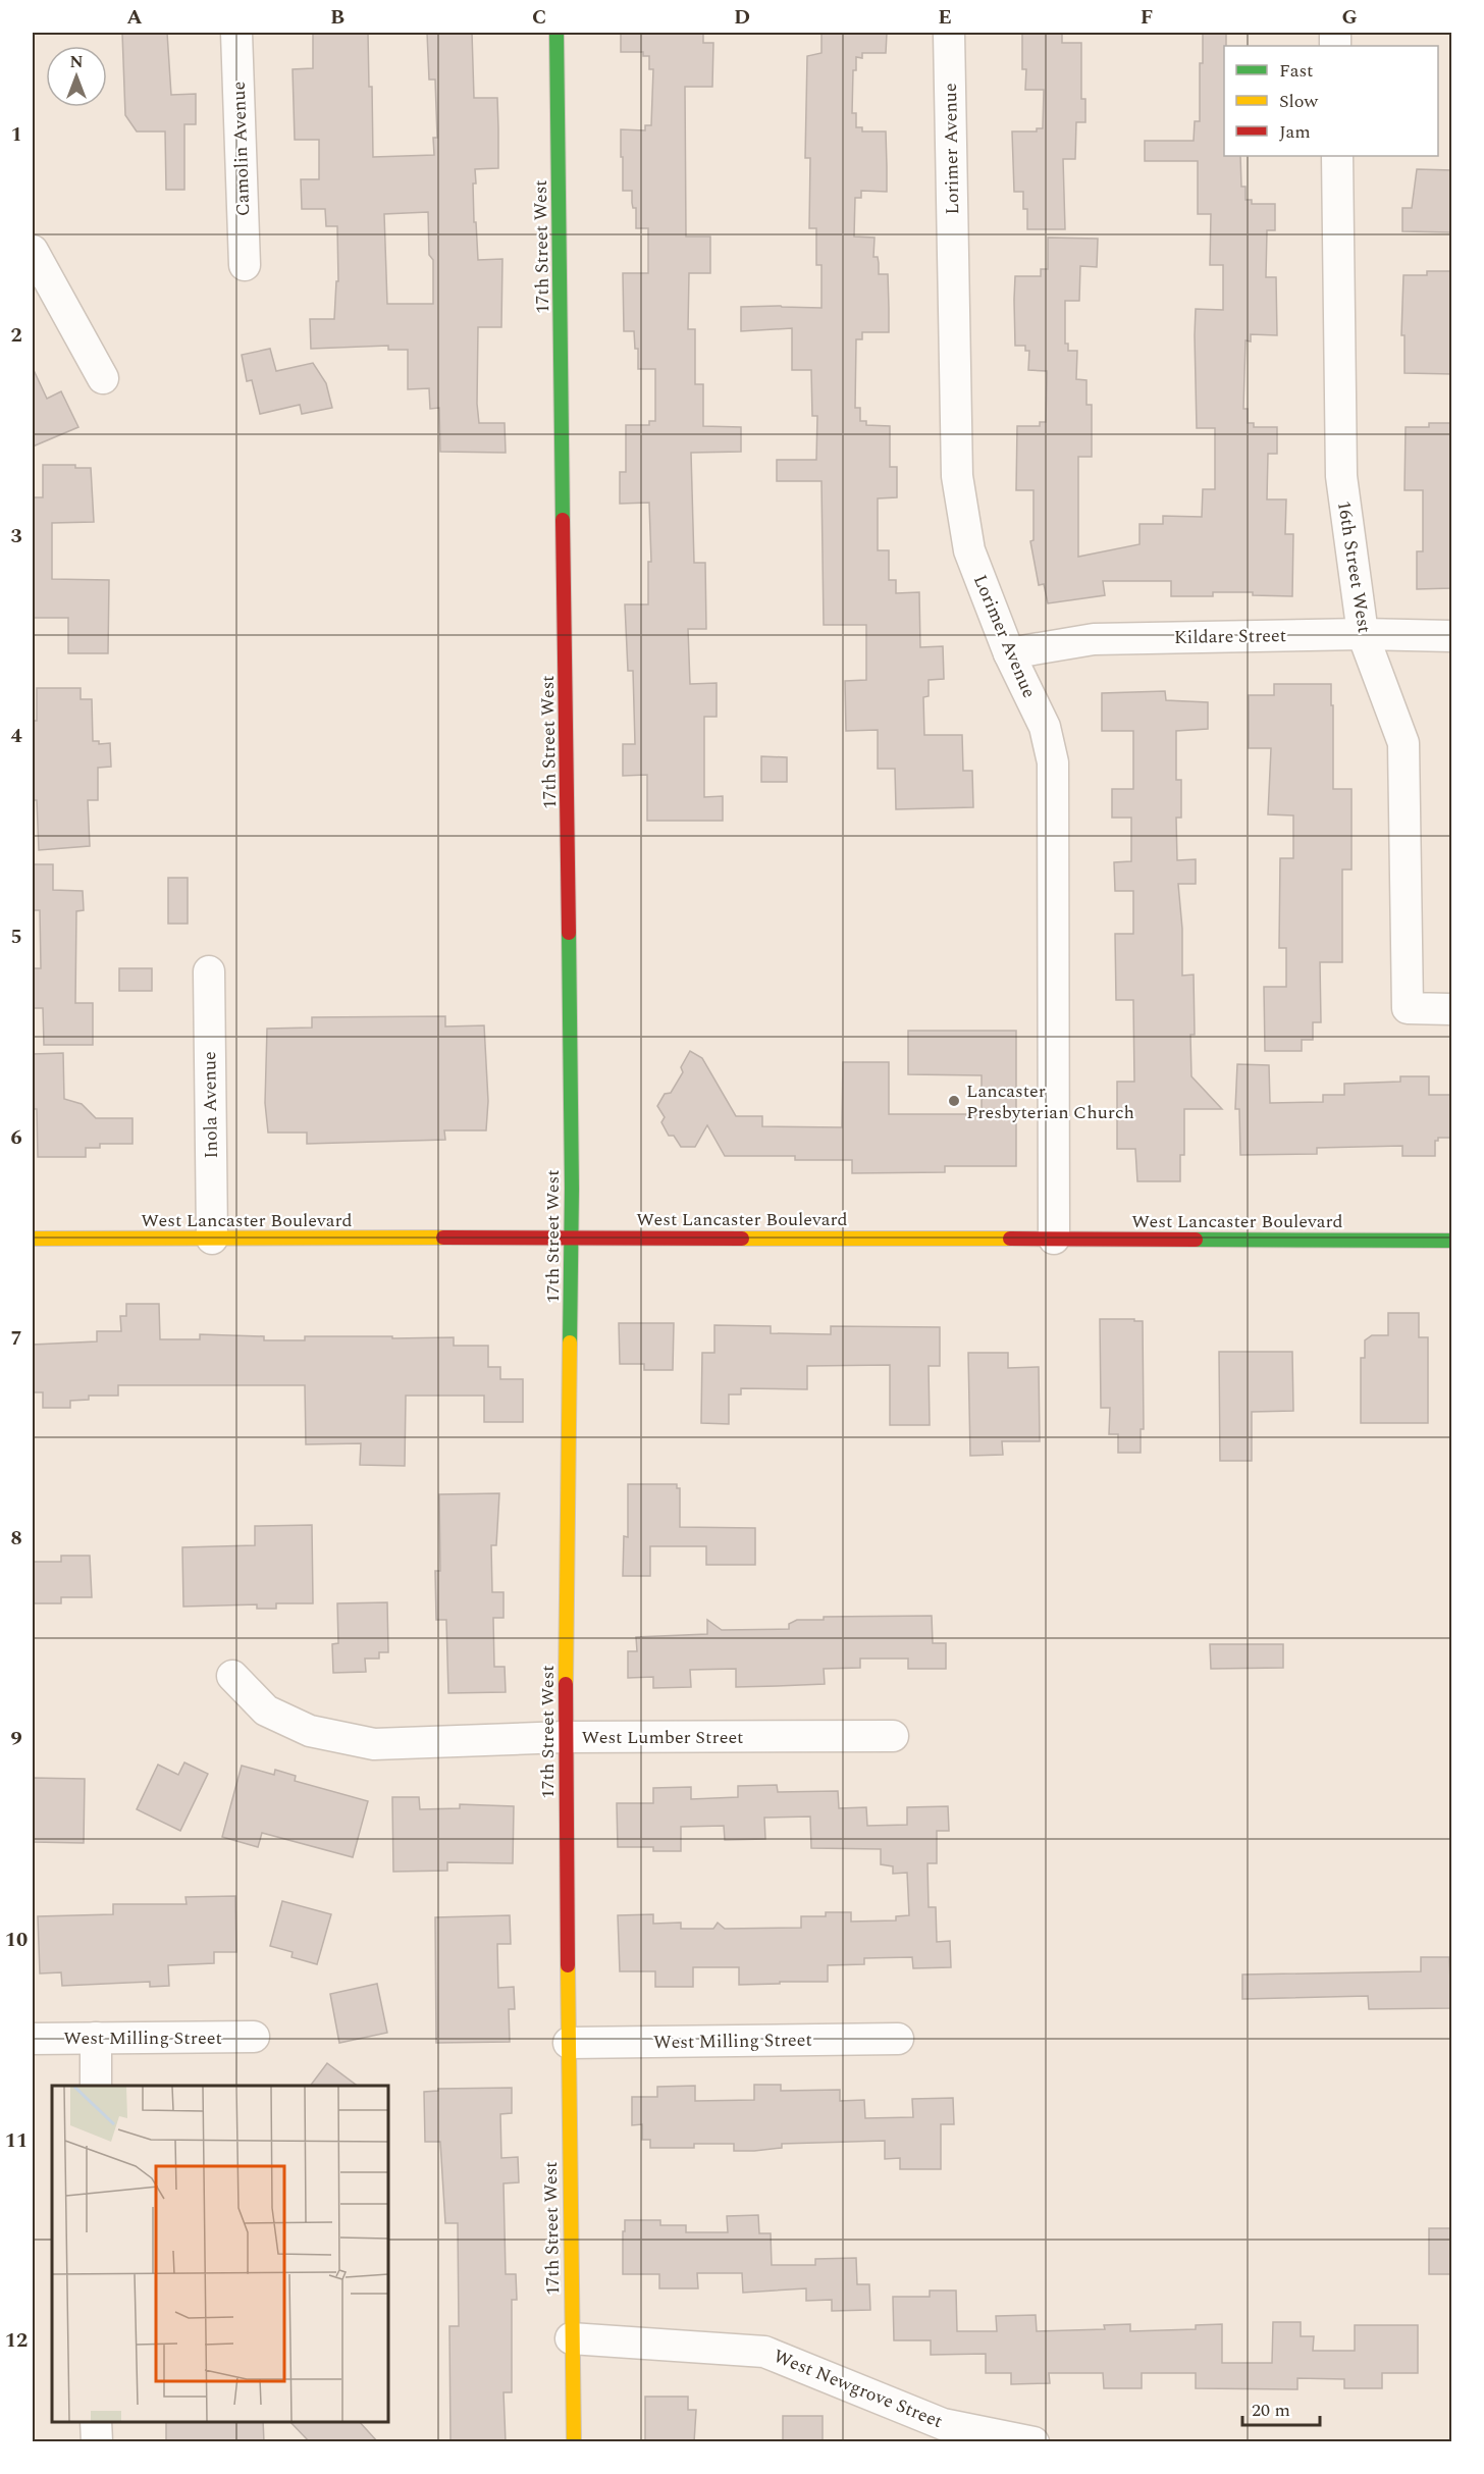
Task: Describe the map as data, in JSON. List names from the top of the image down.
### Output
{
  "streets": {
    "street": [
      "Camolin Avenue",
      "Lorimer Avenue",
      "17th Street West",
      "16th Street West",
      "Kildare Street",
      "Inola Avenue",
      "West Lancaster Boulevard",
      "West Lumber Street",
      "West Milling Street",
      "West Newgrove Street"
    ]
  },
  "crossings": [
    ["Lorimer Avenue", "Kildare Street"],
    ["Lorimer Avenue", "West Lancaster Boulevard"],
    ["17th Street West", "West Lancaster Boulevard"],
    ["17th Street West", "West Lumber Street"],
    ["17th Street West", "West Milling Street"],
    ["17th Street West", "West Newgrove Street"],
    ["16th Street West", "Kildare Street"],
    ["Inola Avenue", "West Lancaster Boulevard"]
  ],
  "places": ["Lancaster Presbyterian Church"],
  "legend": ["Fast", "Slow", "Jam"],
  "scale_bar": "20 m",
  "north": "top",
  "grid": {
    "columns": [
      "A",
      "B",
      "C",
      "D",
      "E",
      "F",
      "G"
    ],
    "rows": [
      "1",
      "2",
      "3",
      "4",
      "5",
      "6",
      "7",
      "8",
      "9",
      "10",
      "11",
      "12"
    ]
  }
}
